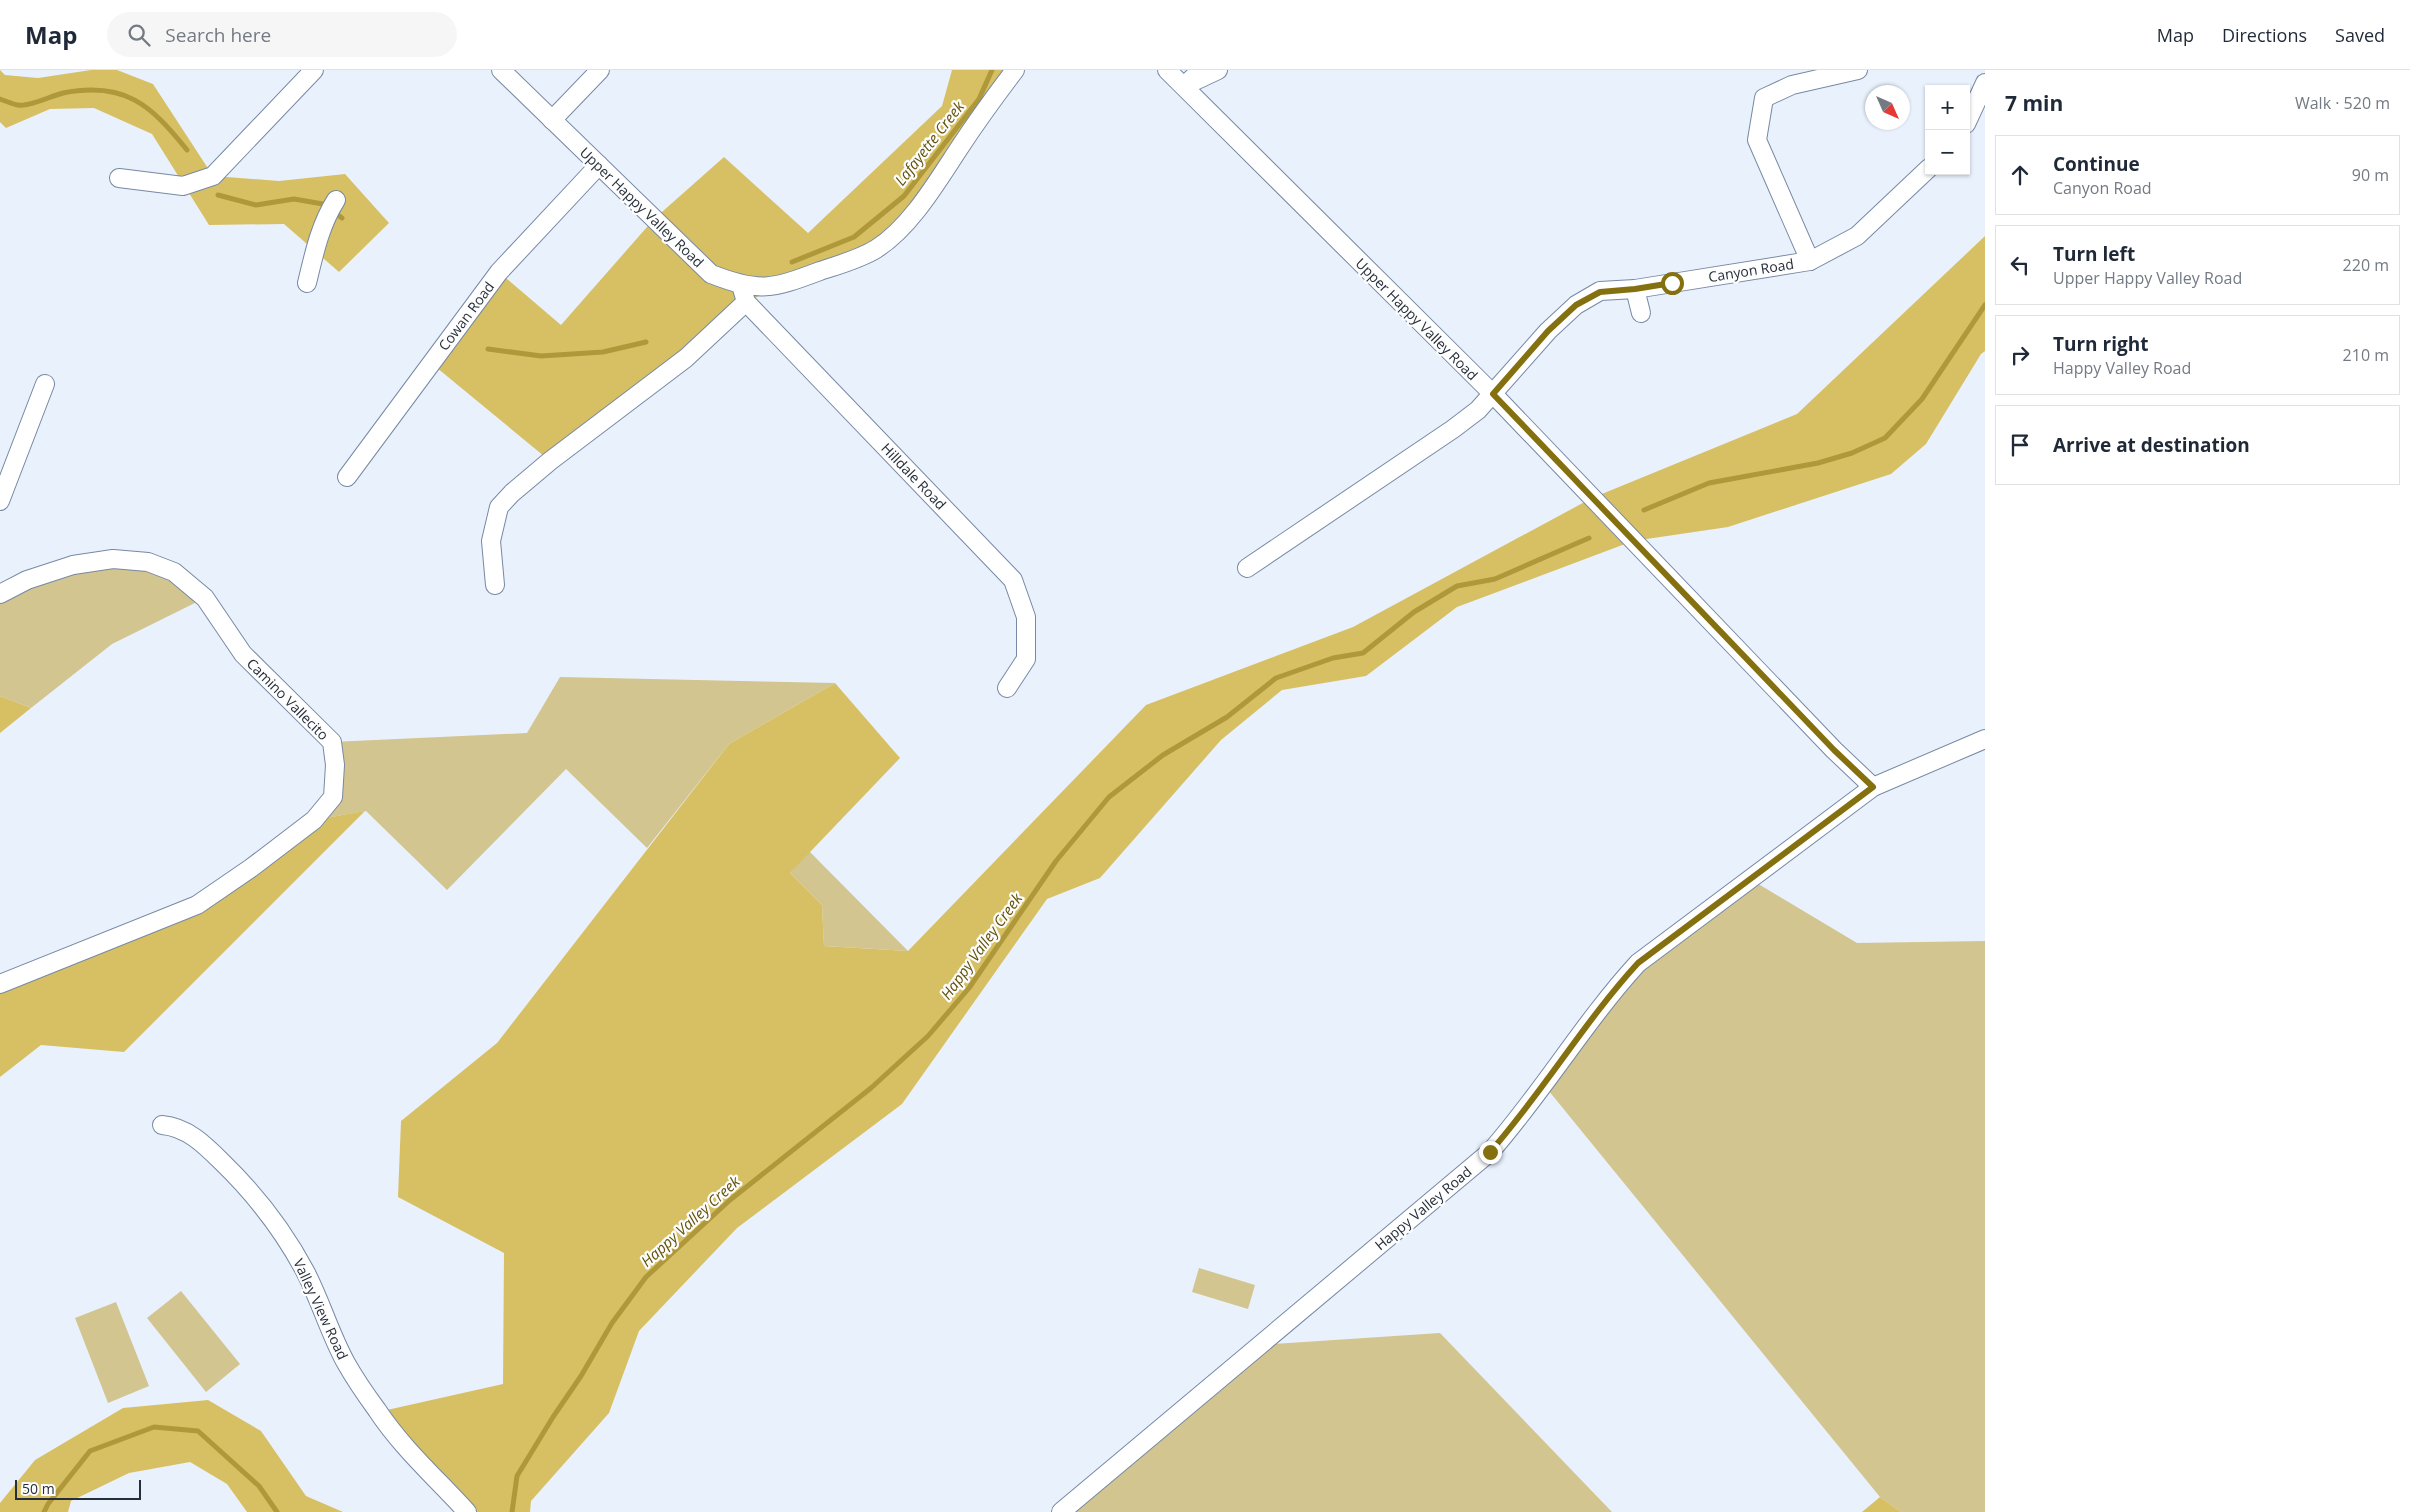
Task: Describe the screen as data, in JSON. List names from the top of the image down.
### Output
{
  "streets": {
    "street": [
      "Upper Happy Valley Road",
      "Canyon Road",
      "Cowan Road",
      "Hilldale Road",
      "Camino Vallecito",
      "Happy Valley Road",
      "Valley View Road"
    ]
  },
  "crossings": [
    ["Upper Happy Valley Road", "Canyon Road"],
    ["Upper Happy Valley Road", "Cowan Road"],
    ["Upper Happy Valley Road", "Hilldale Road"],
    ["Upper Happy Valley Road", "Happy Valley Road"]
  ],
  "water": ["Lafayette Creek", "Happy Valley Creek"],
  "scale_bar": "50 m",
  "north": "bottom right",
  "page": {
    "header": "Map",
    "search": "Search here",
    "nav": ["Map", "Directions", "Saved"],
    "heading": ["7 min", "Walk · 520 m"],
    "map_buttons": ["+", "−"],
    "list": [
      ["Continue", "Canyon Road", "90 m"],
      ["Turn left", "Upper Happy Valley Road", "220 m"],
      ["Turn right", "Happy Valley Road", "210 m"],
      "Arrive at destination"
    ],
    "scale": "50 m"
  }
}
